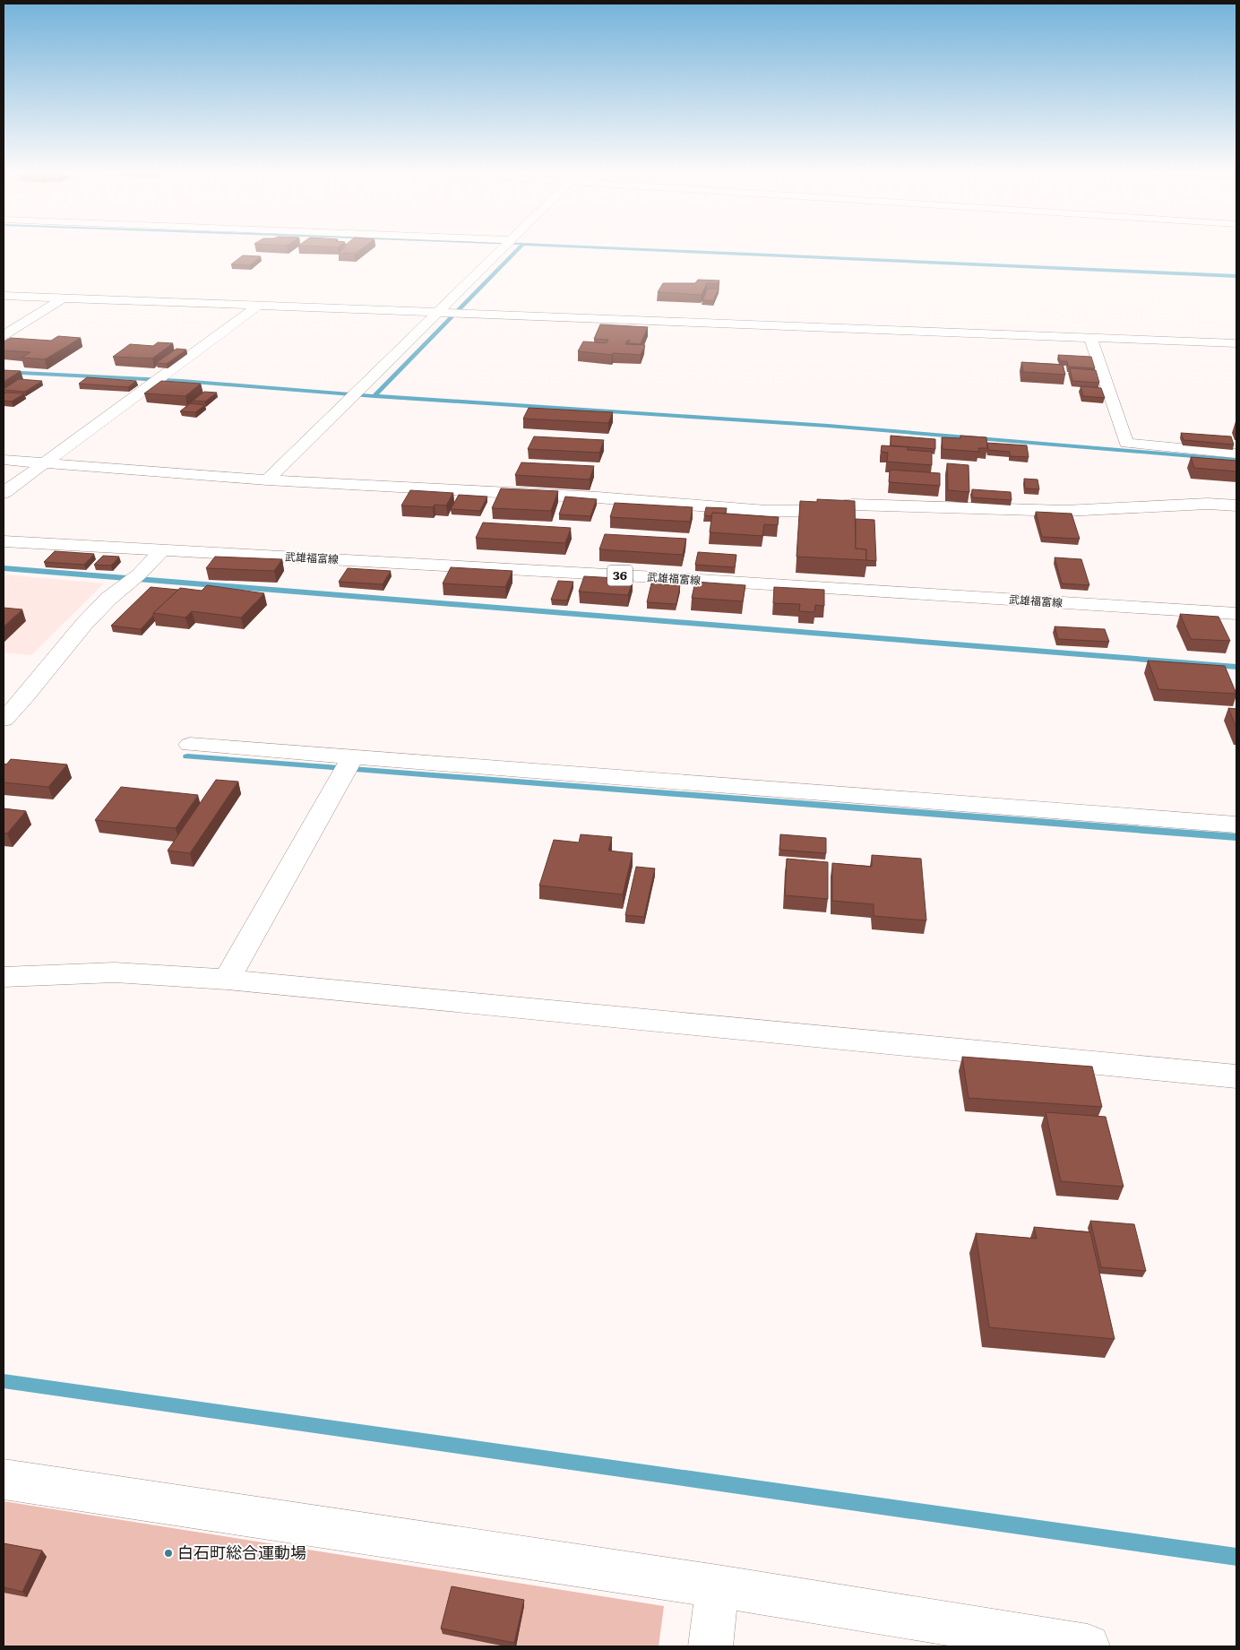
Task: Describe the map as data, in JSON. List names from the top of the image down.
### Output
{
  "streets": {
    "street": ["武雄福富線", "36"]
  },
  "places": ["白石町総合運動場"]
}
